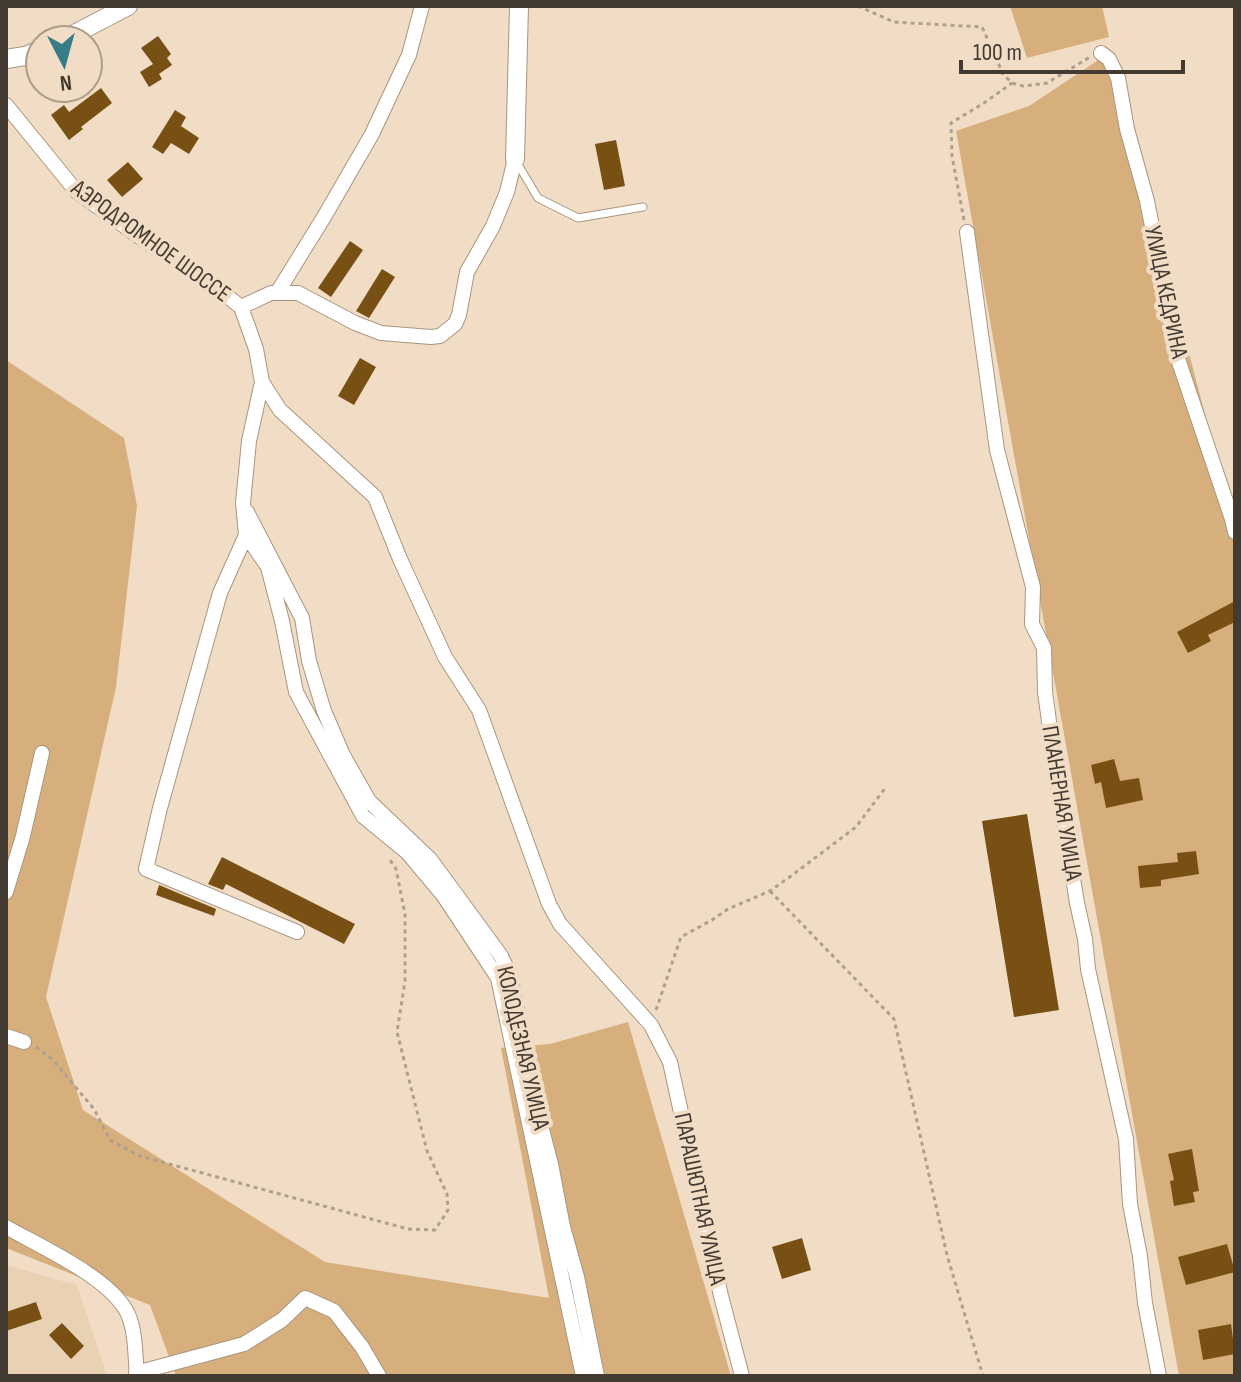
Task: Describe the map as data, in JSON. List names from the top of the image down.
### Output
{
  "streets": {
    "street": [
      "АЭРОДРОМНОЕ ШОССЕ",
      "УЛИЦА КЕДРИНА",
      "ПЛАНЕРНАЯ УЛИЦА",
      "КОЛОДЕЗНАЯ УЛИЦА",
      "ПАРАШЮТНАЯ УЛИЦА"
    ]
  },
  "crossings": [
    ["АЭРОДРОМНОЕ ШОССЕ", "КОЛОДЕЗНАЯ УЛИЦА"],
    ["АЭРОДРОМНОЕ ШОССЕ", "ПАРАШЮТНАЯ УЛИЦА"]
  ],
  "scale_bar": "100 m",
  "north": "bottom"
}
